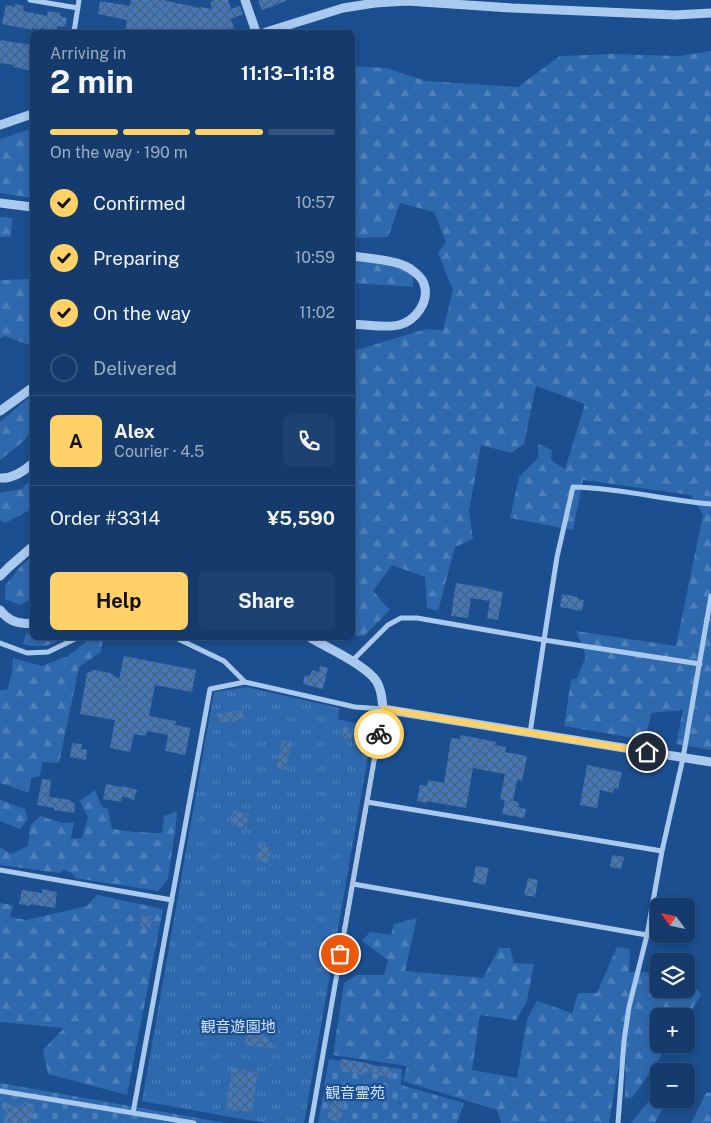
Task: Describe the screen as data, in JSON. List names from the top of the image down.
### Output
{
  "parks": ["観音遊園地", "観音霊苑"],
  "north": "top left",
  "page": {
    "heading": ["2 min", "Arriving in", "11:13–11:18"],
    "panel": [
      "Alex",
      "Courier · 4.5",
      "Order #3314",
      "¥5,590"
    ],
    "bar": "On the way · 190 m",
    "list": [
      ["Confirmed", "10:57"],
      ["Preparing", "10:59"],
      ["On the way", "11:02"],
      "Delivered"
    ],
    "round": "A",
    "buttons": ["Help", "Share"],
    "map_buttons": ["+", "−"]
  }
}
